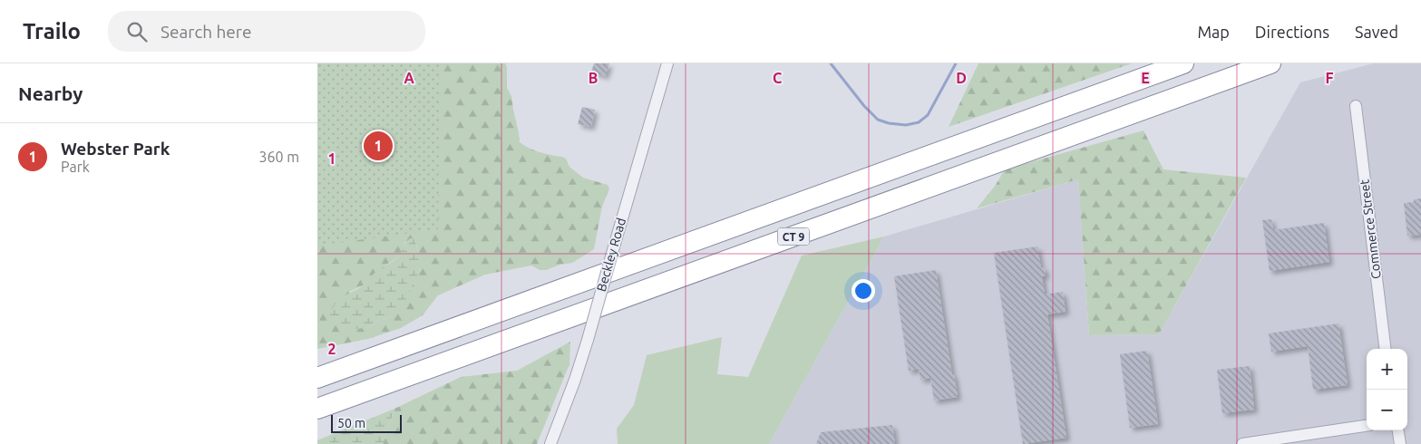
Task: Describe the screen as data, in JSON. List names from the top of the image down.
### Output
{
  "streets": {
    "highway": ["CT 9"],
    "street": ["Commerce Street", "Beckley Road"]
  },
  "scale_bar": "50 m",
  "page": {
    "header": "Trailo",
    "search": "Search here",
    "nav": ["Map", "Directions", "Saved"],
    "heading": "Nearby",
    "list": [
      {
        "mark": "1",
        "name": "Webster Park",
        "note": "Park",
        "value": "360 m"
      }
    ],
    "pins": "1",
    "map_buttons": ["+", "−"],
    "scale": "50 m"
  },
  "grid": {
    "columns": [
      "A",
      "B",
      "C",
      "D",
      "E",
      "F"
    ],
    "rows": ["1", "2"]
  }
}
